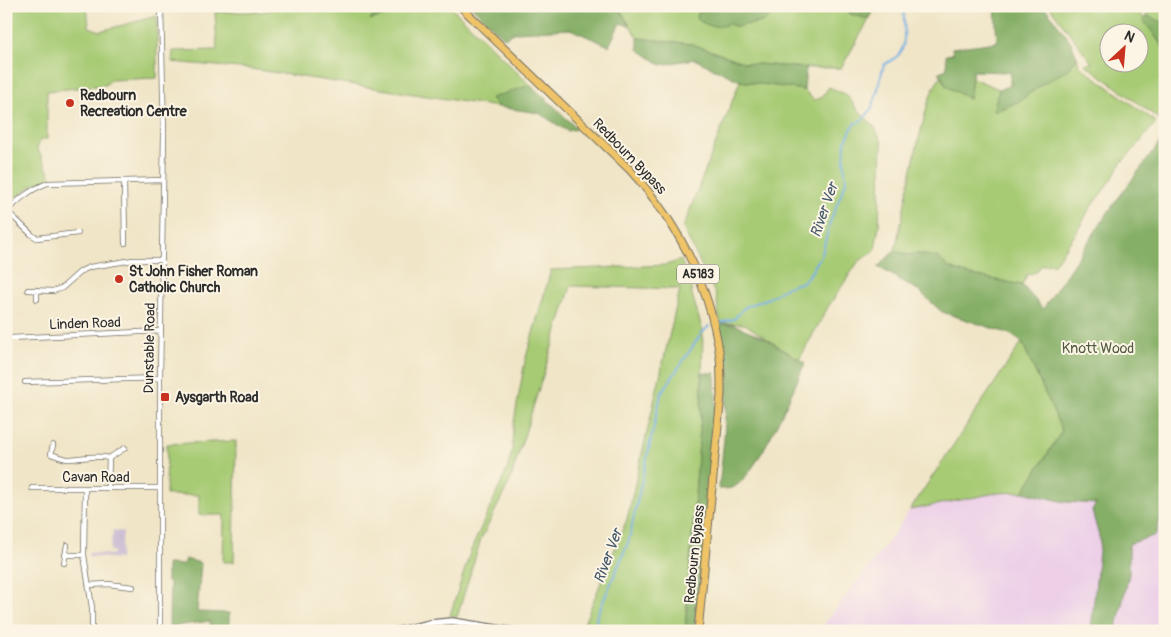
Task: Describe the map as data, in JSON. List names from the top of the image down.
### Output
{
  "streets": {
    "main road": ["Redbourn Bypass", "A5183"],
    "street": ["Linden Road", "Dunstable Road", "Cavan Road"]
  },
  "crossings": [
    ["Linden Road", "Dunstable Road"],
    ["Dunstable Road", "Cavan Road"]
  ],
  "water": ["River Ver"],
  "parks": ["Knott Wood"],
  "places": {
    "other": ["Redbourn Recreation Centre", "St John Fisher Roman Catholic Church"],
    "transit": ["Aysgarth Road"]
  },
  "north": "top right"
}
